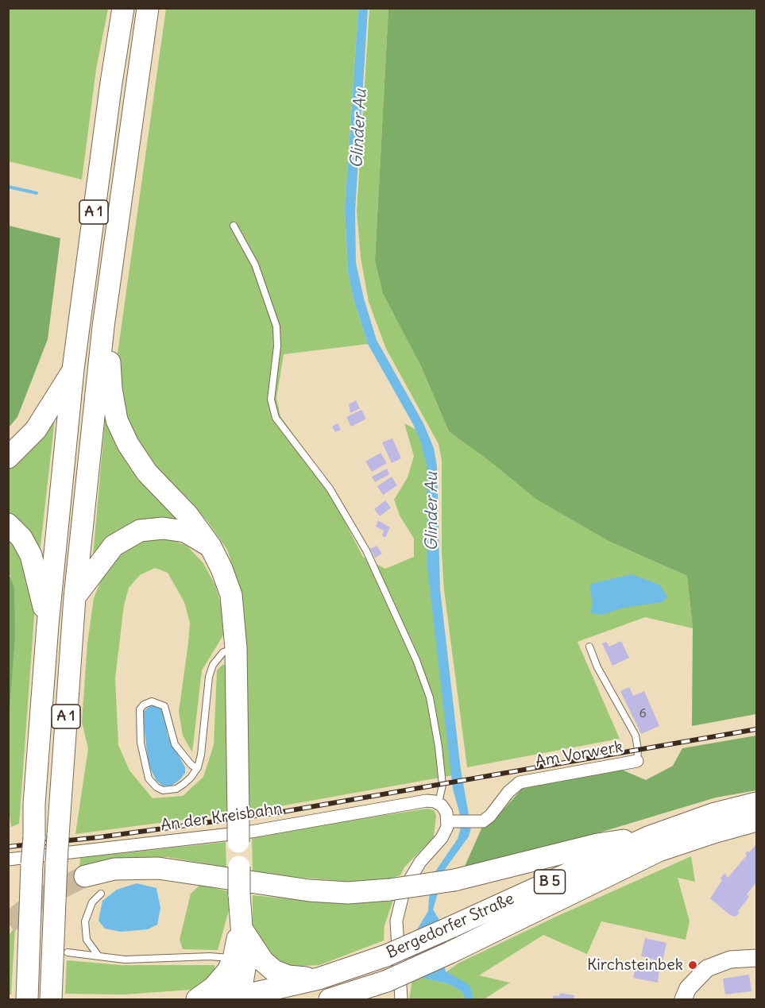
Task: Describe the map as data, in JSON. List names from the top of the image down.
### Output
{
  "streets": {
    "highway": ["A 1", "B 5", "Bergedorfer Straße"],
    "street": ["Am Vorwerk", "An der Kreisbahn"]
  },
  "water": ["Glinder Au"],
  "places": ["Kirchsteinbek"],
  "house_numbers": ["6"]
}
